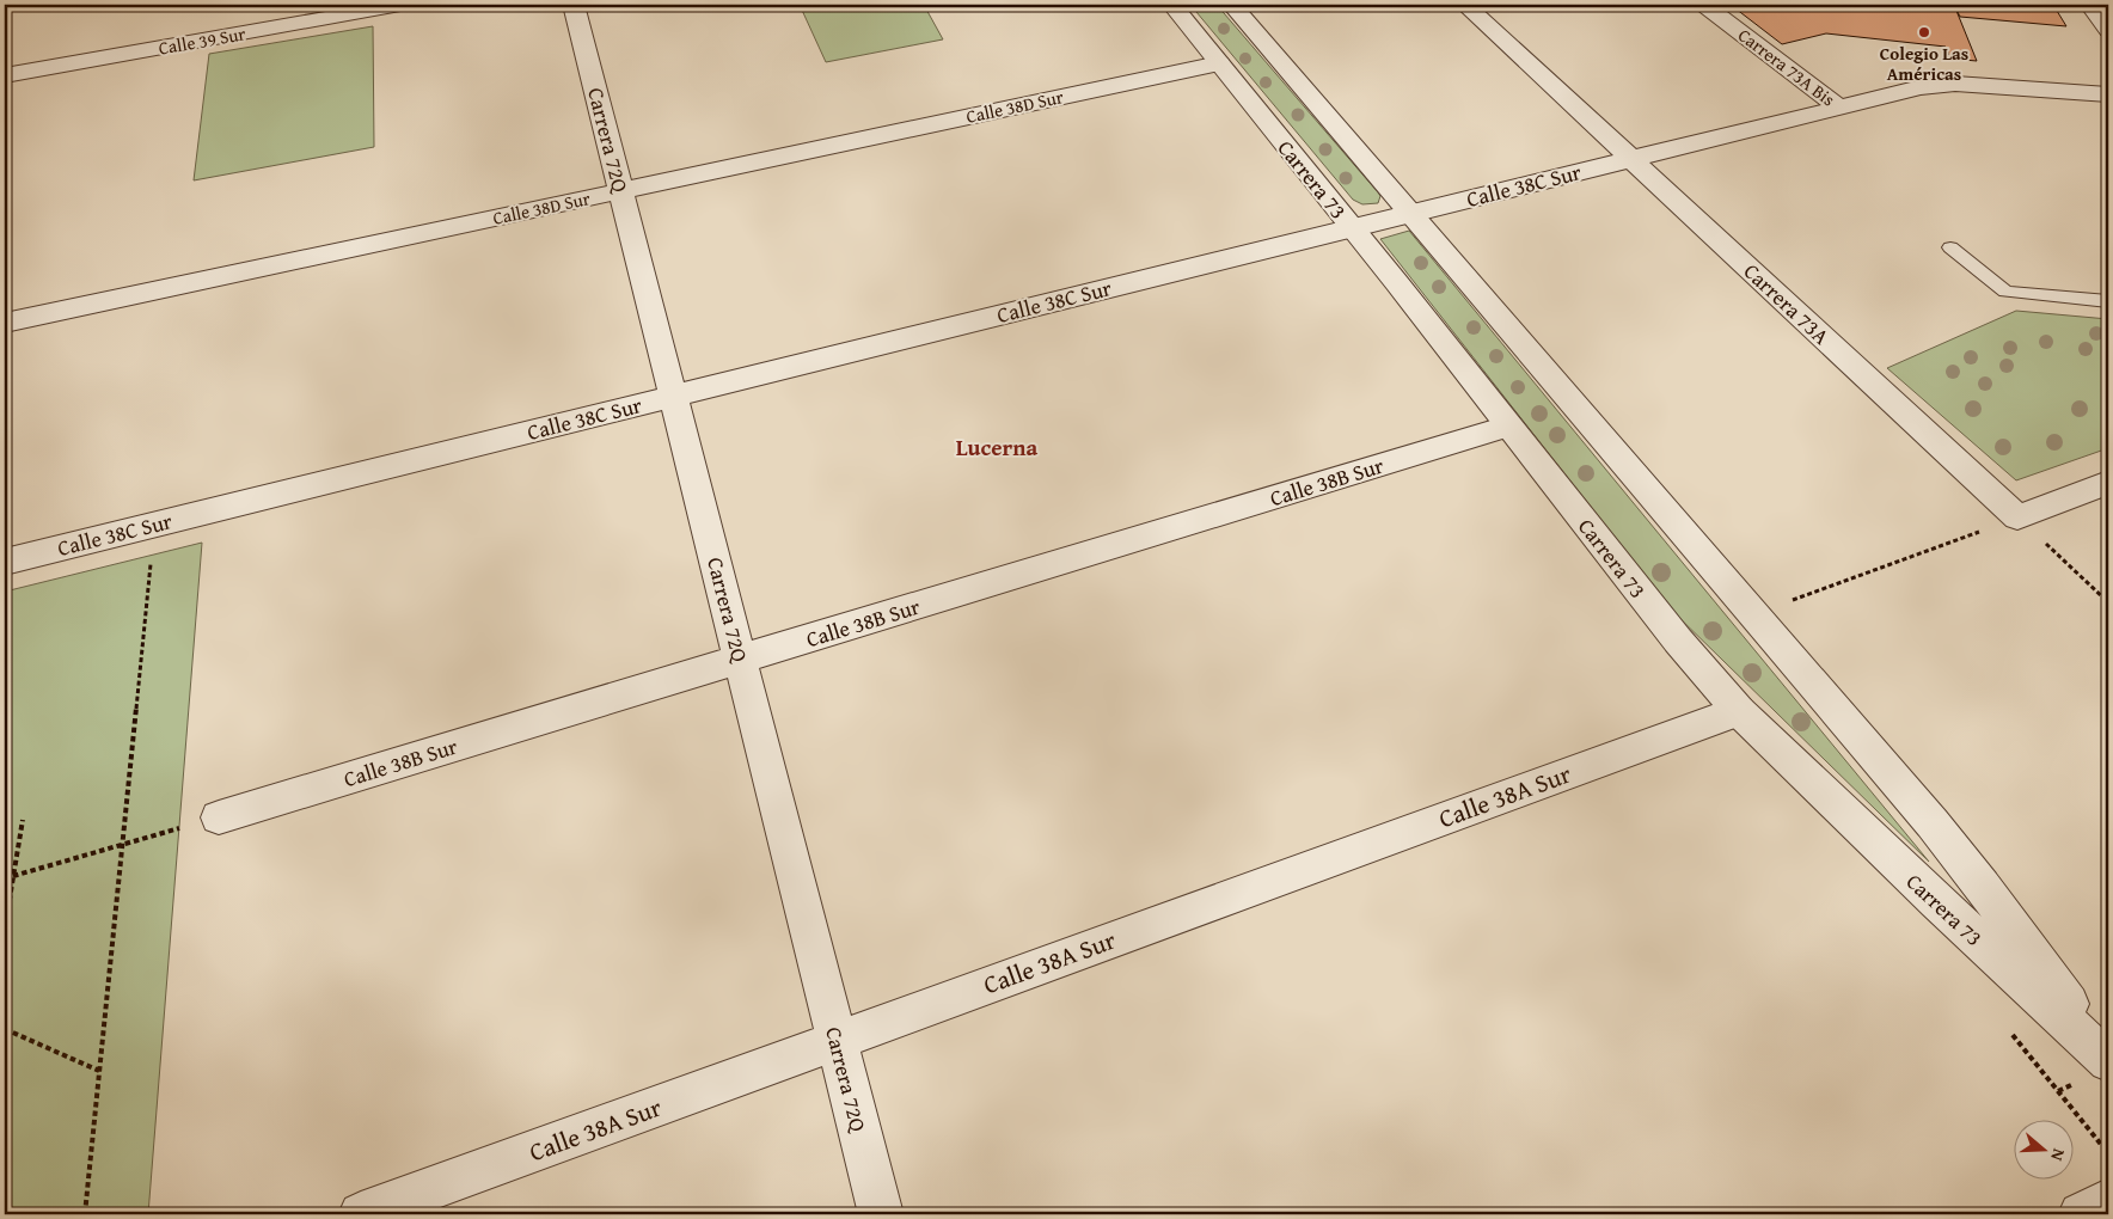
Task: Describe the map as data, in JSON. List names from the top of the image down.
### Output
{
  "streets": {
    "street": [
      "Calle 39 Sur",
      "Carrera 73A Bis",
      "Calle 38D Sur",
      "Carrera 72Q",
      "Carrera 73",
      "Calle 38C Sur",
      "Carrera 73A",
      "Calle 38B Sur",
      "Calle 38A Sur"
    ]
  },
  "crossings": [
    ["Carrera 73A Bis", "Calle 38C Sur"],
    ["Calle 38D Sur", "Carrera 72Q"],
    ["Calle 38D Sur", "Carrera 73"],
    ["Carrera 72Q", "Calle 38C Sur"],
    ["Carrera 72Q", "Calle 38B Sur"],
    ["Carrera 72Q", "Calle 38A Sur"],
    ["Carrera 73", "Calle 38C Sur"],
    ["Carrera 73", "Calle 38B Sur"],
    ["Carrera 73", "Calle 38A Sur"],
    ["Calle 38C Sur", "Carrera 73A"]
  ],
  "districts": ["Lucerna"],
  "places": ["Colegio Las Américas"],
  "north": "right"
}
